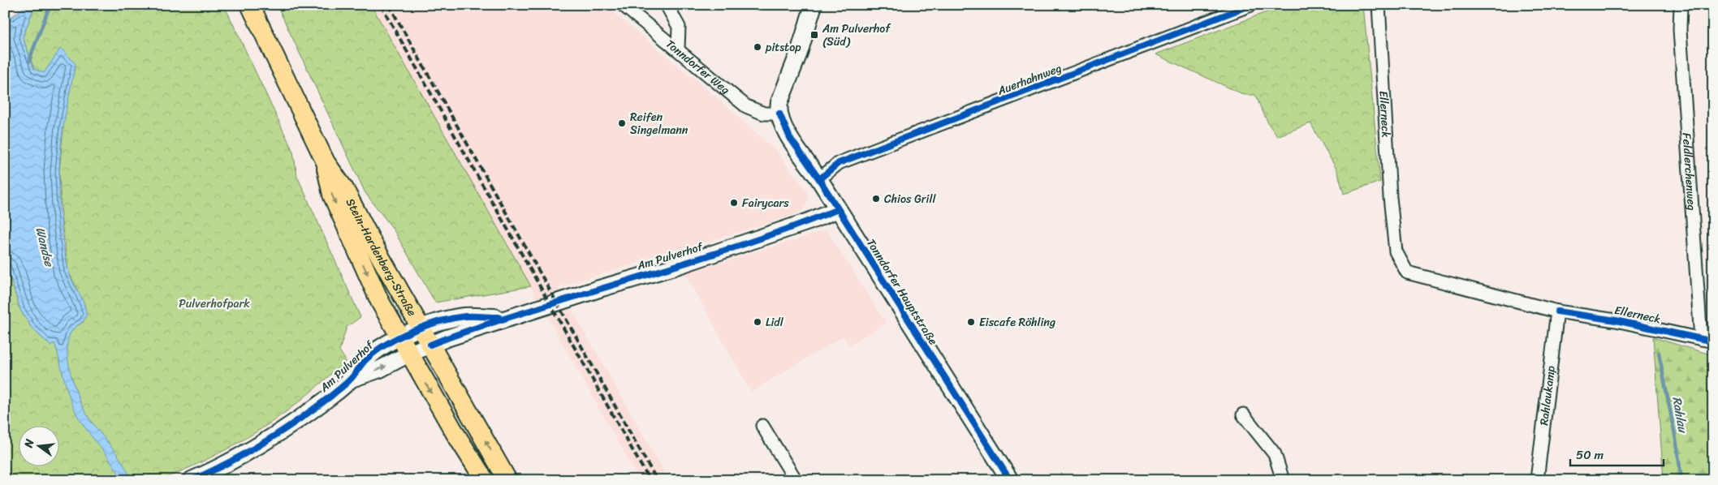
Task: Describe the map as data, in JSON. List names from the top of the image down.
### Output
{
  "streets": {
    "main road": ["Stein-Hardenberg-Straße"],
    "street": [
      "Tonndorfer Weg",
      "Auerhahnweg",
      "Ellerneck",
      "Feldlerchenweg",
      "Am Pulverhof",
      "Tonndorfer Hauptstraße",
      "Rahlaukamp"
    ]
  },
  "crossings": [
    ["Tonndorfer Weg", "Tonndorfer Hauptstraße"],
    ["Auerhahnweg", "Tonndorfer Hauptstraße"],
    ["Ellerneck", "Feldlerchenweg"],
    ["Ellerneck", "Rahlaukamp"],
    ["Am Pulverhof", "Stein-Hardenberg-Straße"],
    ["Am Pulverhof", "Tonndorfer Hauptstraße"]
  ],
  "water": ["Wandse", "Rahlau"],
  "parks": ["Pulverhofpark"],
  "places": {
    "transit": ["Am Pulverhof (Süd)"],
    "other": [
      "pitstop",
      "Reifen Singelmann",
      "Chios Grill",
      "Fairycars",
      "Lidl",
      "Eiscafe Röhling"
    ]
  },
  "scale_bar": "50 m",
  "north": "left"
}
